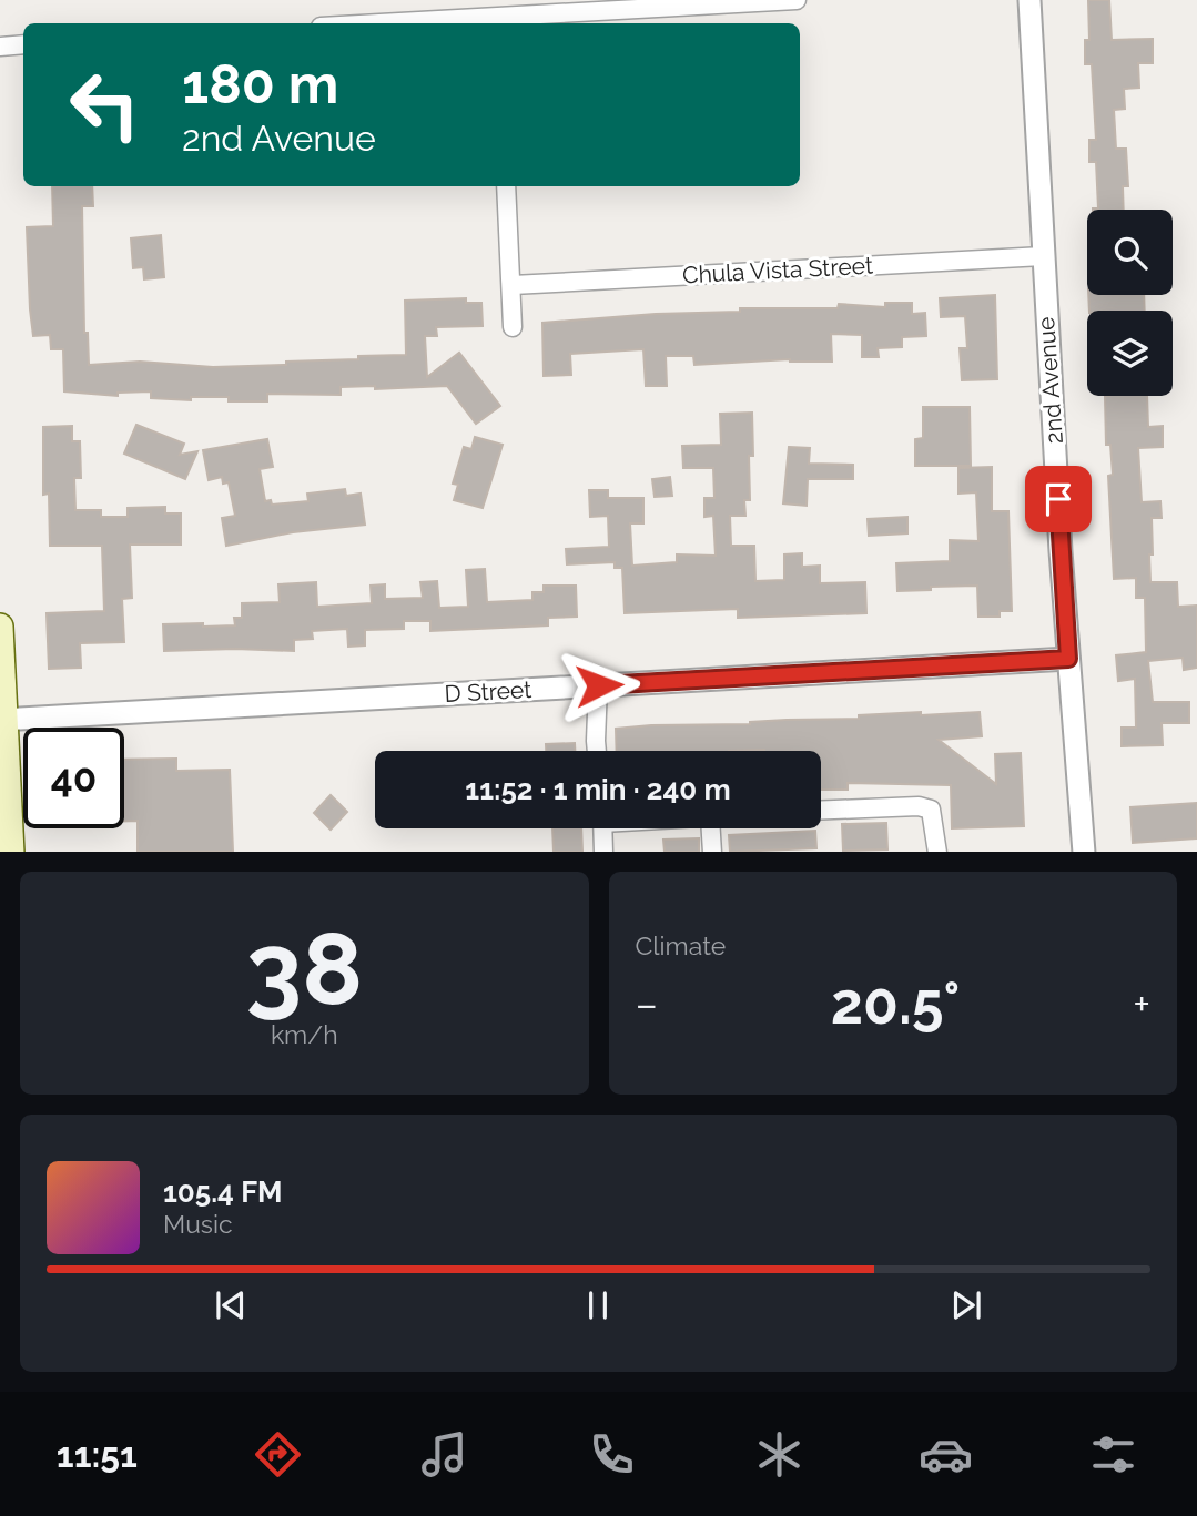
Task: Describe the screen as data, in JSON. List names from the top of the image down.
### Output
{
  "streets": {
    "street": ["Chula Vista Street", "2nd Avenue", "D Street"]
  },
  "crossings": [
    ["Chula Vista Street", "2nd Avenue"],
    ["2nd Avenue", "D Street"]
  ],
  "page": {
    "turn": ["180 m", "2nd Avenue"],
    "limit": "40",
    "trip": "11:52 · 1 min · 240 m",
    "tile": [
      ["38", "km/h"],
      "Climate"
    ],
    "heat": ["−", "20.5°", "+"],
    "song": ["105.4 FM", "Music"],
    "tabs": "11:51"
  }
}
